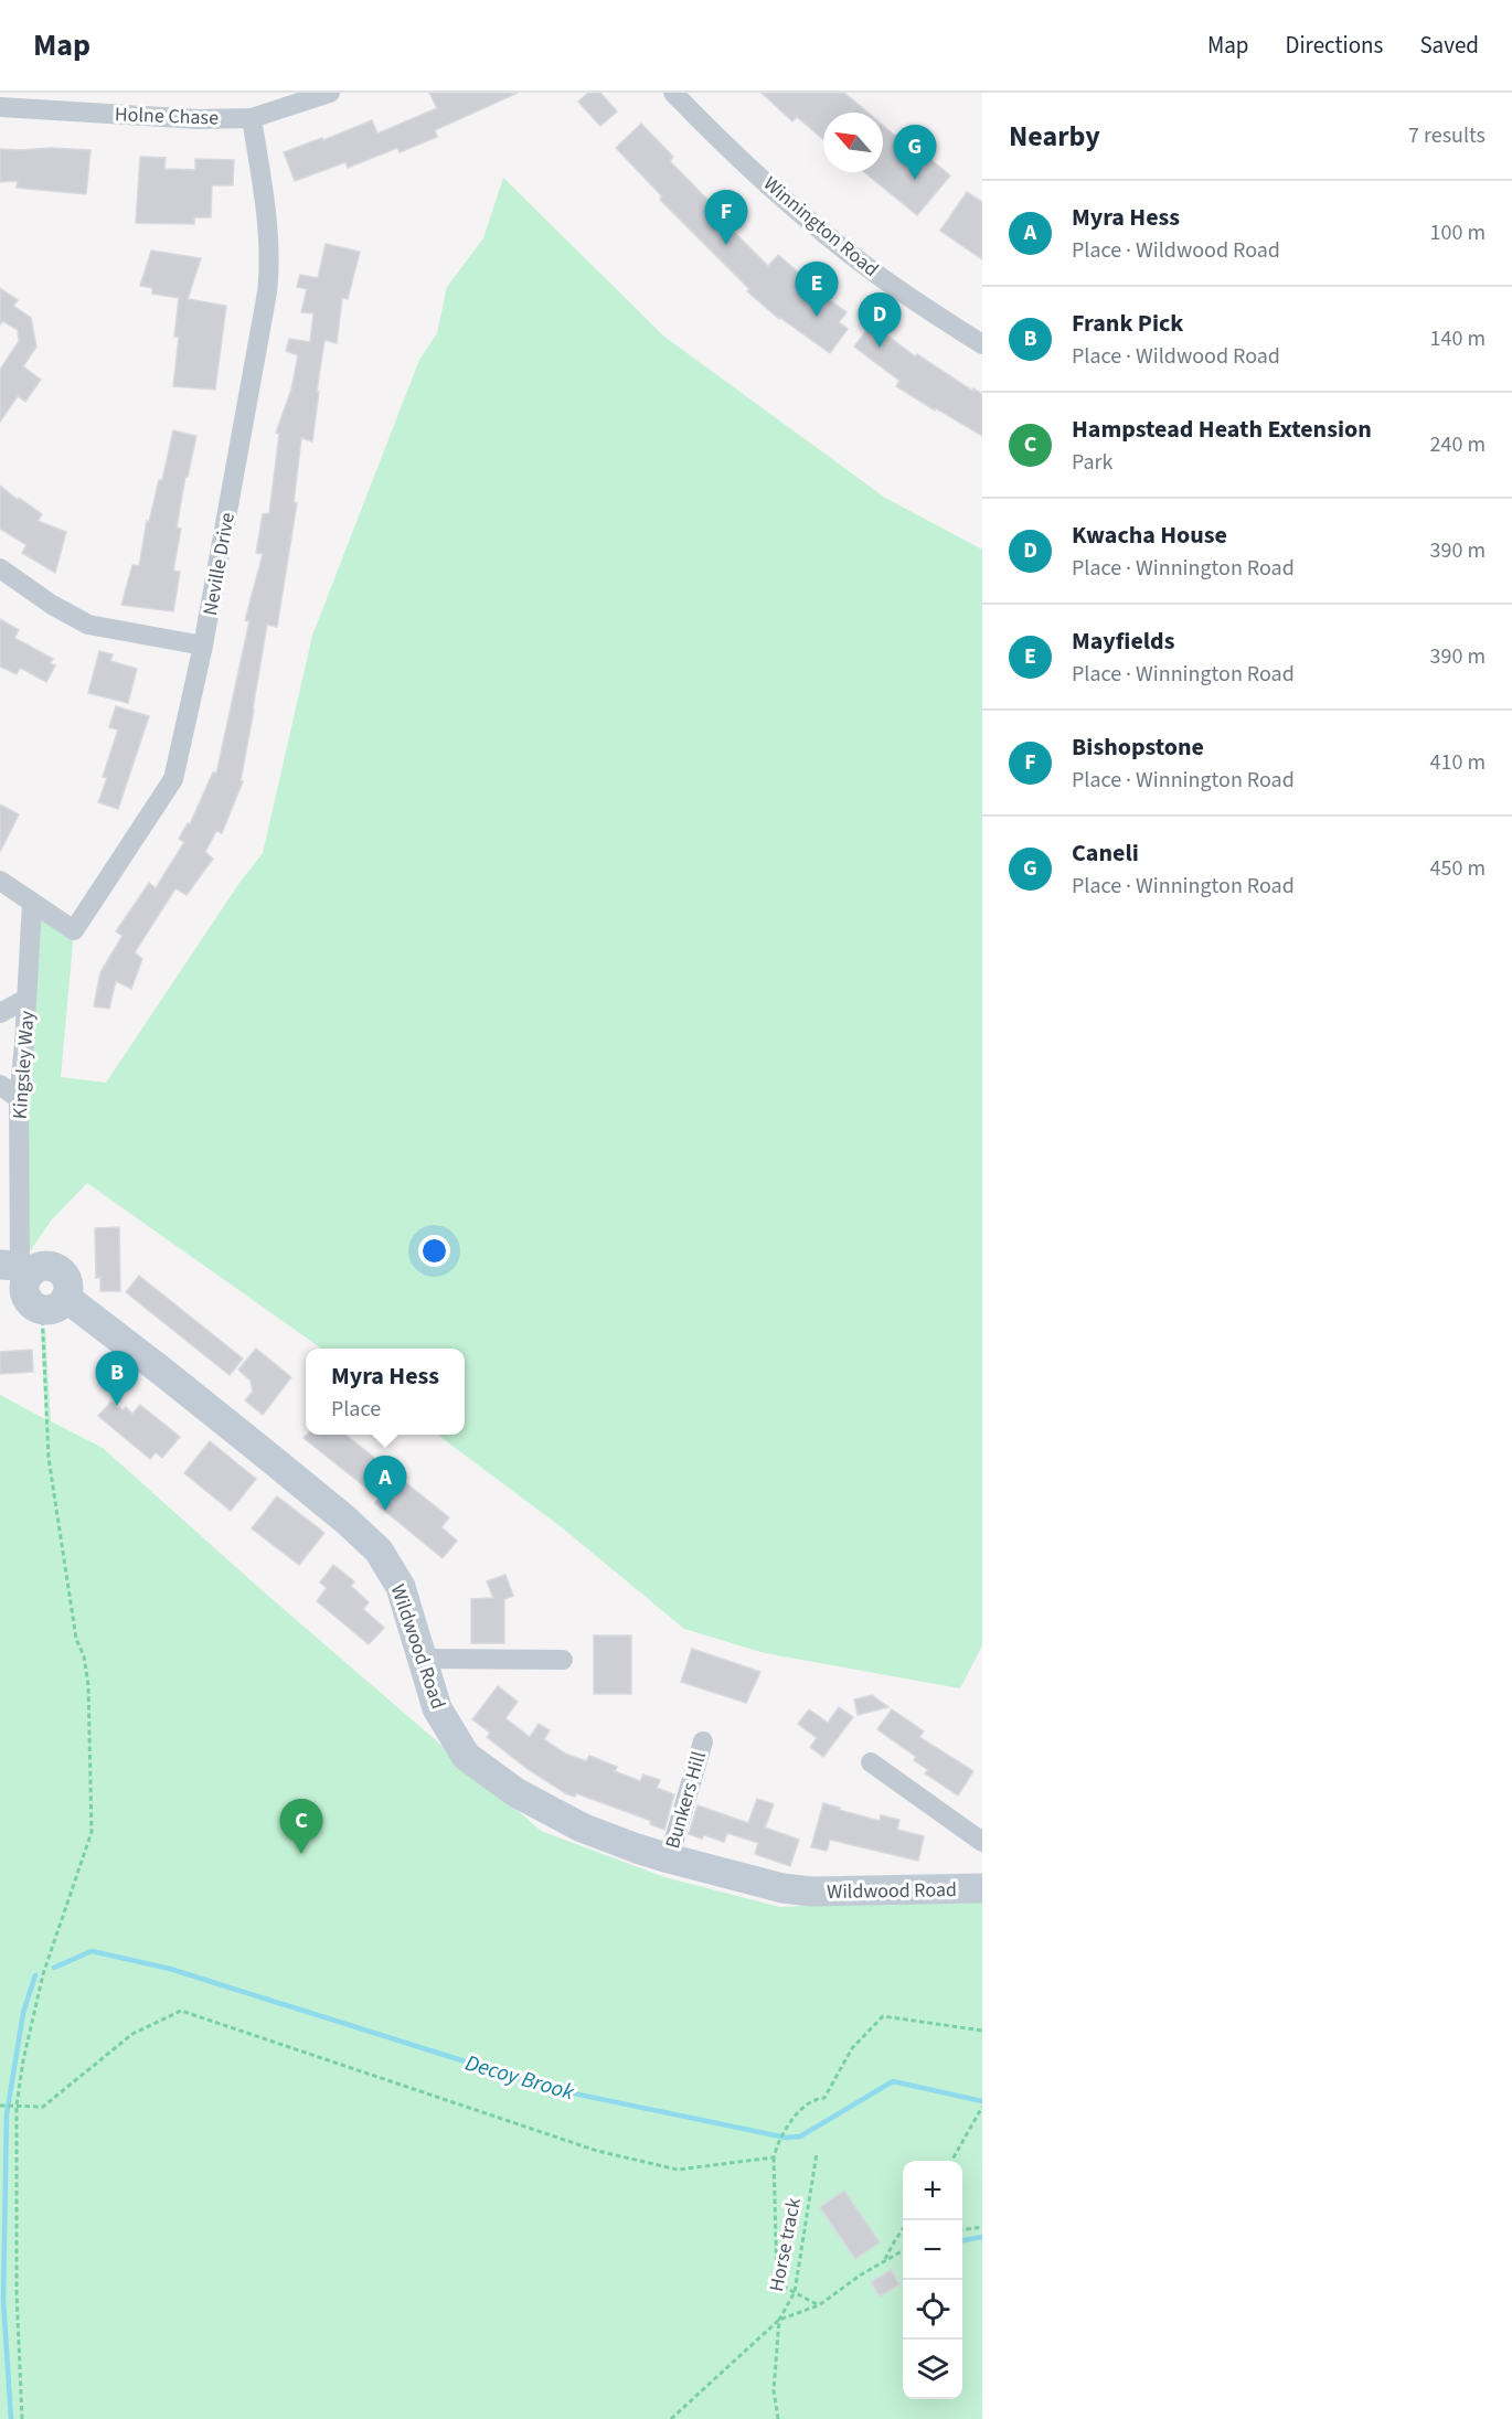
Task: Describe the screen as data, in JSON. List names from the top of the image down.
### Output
{
  "streets": {
    "street": [
      "Holne Chase",
      "Winnington Road",
      "Neville Drive",
      "Kingsley Way",
      "Wildwood Road",
      "Bunkers Hill"
    ],
    "path": ["Horse track"]
  },
  "crossings": [
    ["Holne Chase", "Neville Drive"],
    ["Neville Drive", "Kingsley Way"],
    ["Wildwood Road", "Bunkers Hill"]
  ],
  "water": ["Decoy Brook"],
  "north": "top left",
  "page": {
    "header": "Map",
    "nav": ["Map", "Directions", "Saved"],
    "heading": ["Nearby", "7 results"],
    "pins": [
      "G",
      "F",
      "E",
      "D",
      "B",
      "A",
      "C"
    ],
    "list": [
      {
        "mark": "A",
        "name": "Myra Hess",
        "note": "Place · Wildwood Road",
        "value": "100 m"
      },
      {
        "mark": "B",
        "name": "Frank Pick",
        "note": "Place · Wildwood Road",
        "value": "140 m"
      },
      {
        "mark": "C",
        "name": "Hampstead Heath Extension",
        "note": "Park",
        "value": "240 m"
      },
      {
        "mark": "D",
        "name": "Kwacha House",
        "note": "Place · Winnington Road",
        "value": "390 m"
      },
      {
        "mark": "E",
        "name": "Mayfields",
        "note": "Place · Winnington Road",
        "value": "390 m"
      },
      {
        "mark": "F",
        "name": "Bishopstone",
        "note": "Place · Winnington Road",
        "value": "410 m"
      },
      {
        "mark": "G",
        "name": "Caneli",
        "note": "Place · Winnington Road",
        "value": "450 m"
      }
    ],
    "popup": ["Myra Hess", "Place"],
    "map_buttons": ["+", "−"]
  }
}
